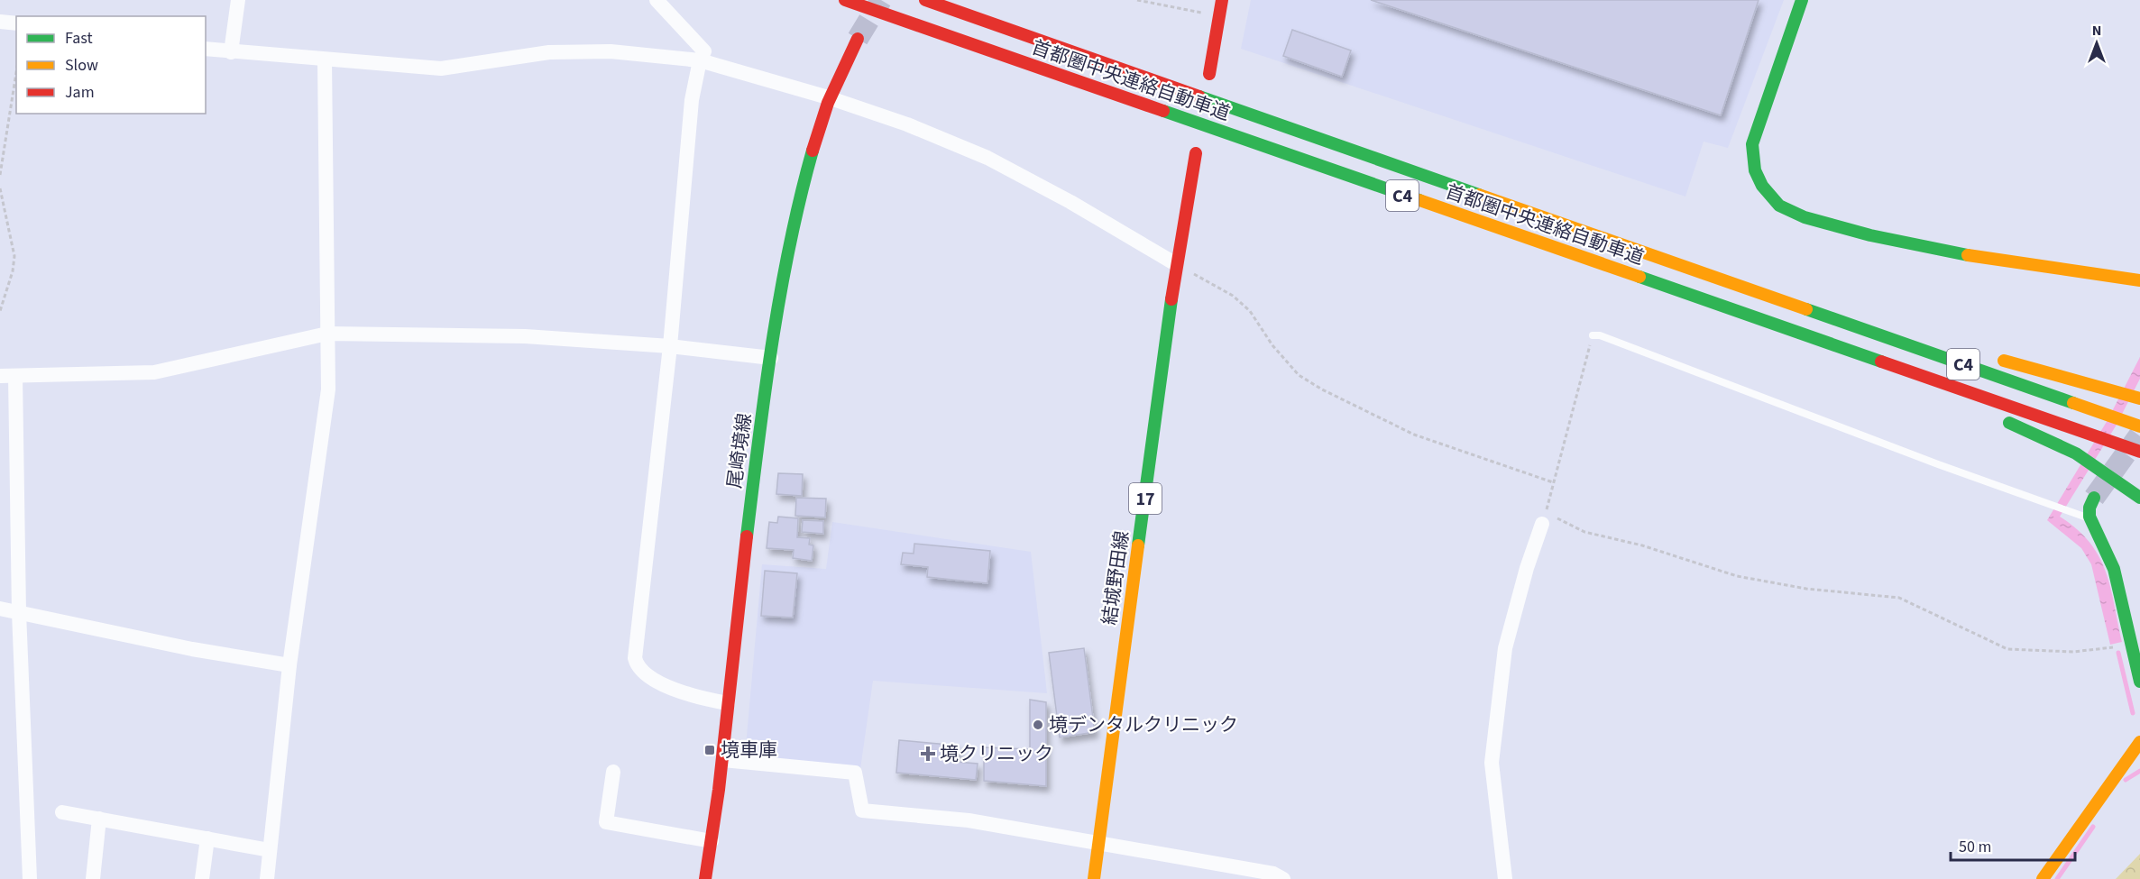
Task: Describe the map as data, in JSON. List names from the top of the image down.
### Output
{
  "streets": {
    "main road": [
      "首都圏中央連絡自動車道",
      "C4",
      "尾崎境線",
      "17",
      "結城野田線"
    ]
  },
  "places": {
    "other": ["境デンタルクリニック"],
    "transit": ["境車庫"],
    "health": ["境クリニック"]
  },
  "legend": ["Fast", "Slow", "Jam"],
  "scale_bar": "50 m",
  "north": "top"
}
